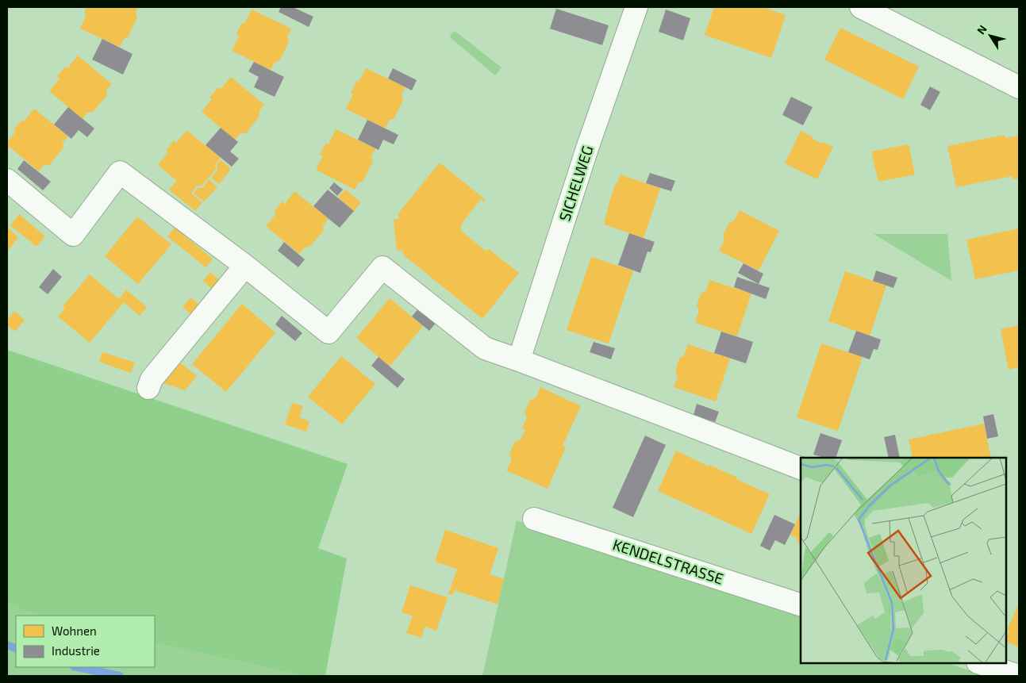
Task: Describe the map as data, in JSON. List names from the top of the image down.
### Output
{
  "streets": {
    "street": ["SICHELWEG", "KENDELSTRASSE"]
  },
  "legend": ["Wohnen", "Industrie"],
  "north": "top left"
}
